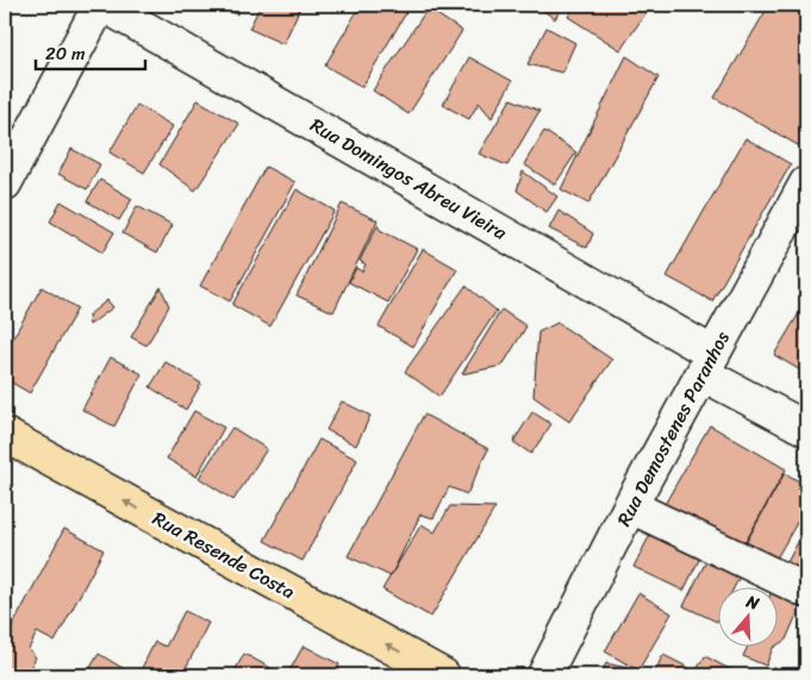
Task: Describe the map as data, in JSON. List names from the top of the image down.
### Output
{
  "streets": {
    "main road": ["Rua Resende Costa"],
    "street": ["Rua Domingos Abreu Vieira", "Rua Demostenes Paranhos"]
  },
  "crossings": [
    ["Rua Domingos Abreu Vieira", "Rua Demostenes Paranhos"]
  ],
  "one_way": ["Rua Resende Costa"],
  "scale_bar": "20 m",
  "north": "top"
}
